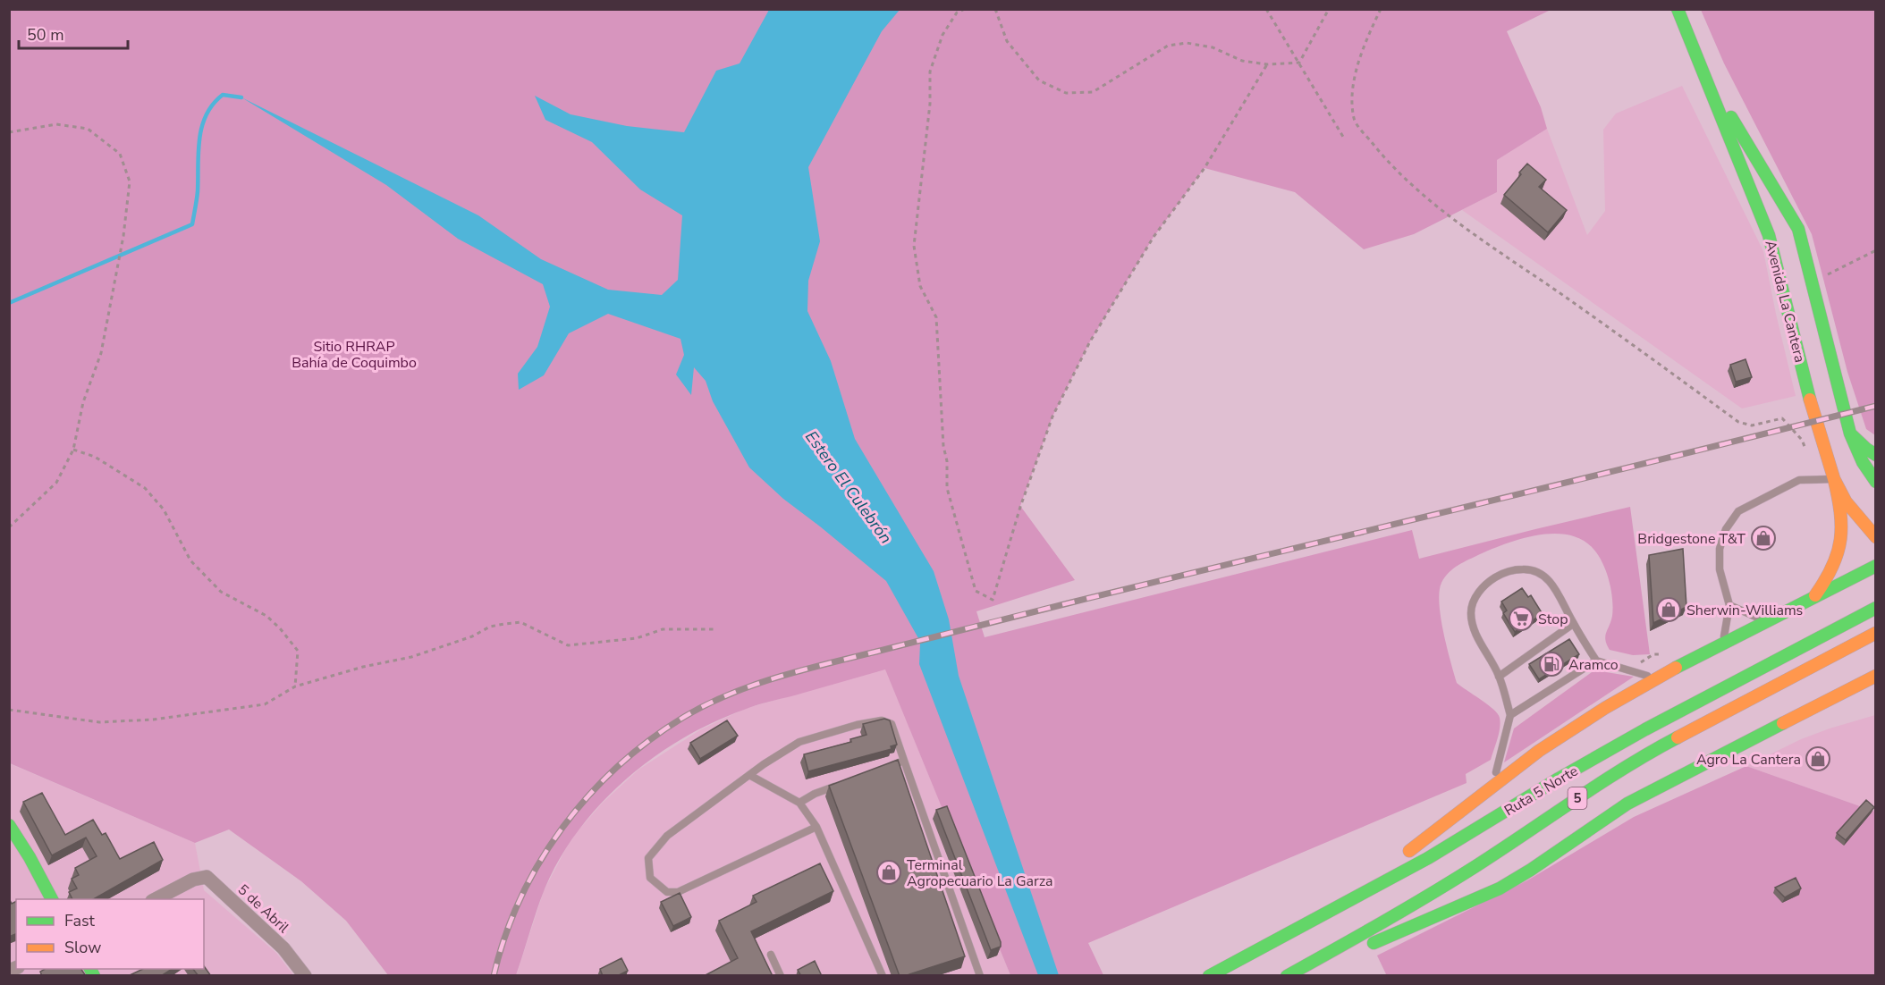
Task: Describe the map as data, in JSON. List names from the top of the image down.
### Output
{
  "streets": {
    "main road": ["Avenida La Cantera", "Ruta 5 Norte", "5"],
    "street": ["5 de Abril"]
  },
  "water": ["Estero El Culebrón"],
  "parks": ["Sitio RHRAP Bahía de Coquimbo"],
  "places": {
    "shop": [
      "Bridgestone T&T",
      "Sherwin-Williams",
      "Agro La Cantera",
      "Terminal Agropecuario La Garza"
    ],
    "supermarket": ["Stop"],
    "fuel station": ["Aramco"]
  },
  "legend": ["Fast", "Slow"],
  "scale_bar": "50 m"
}
